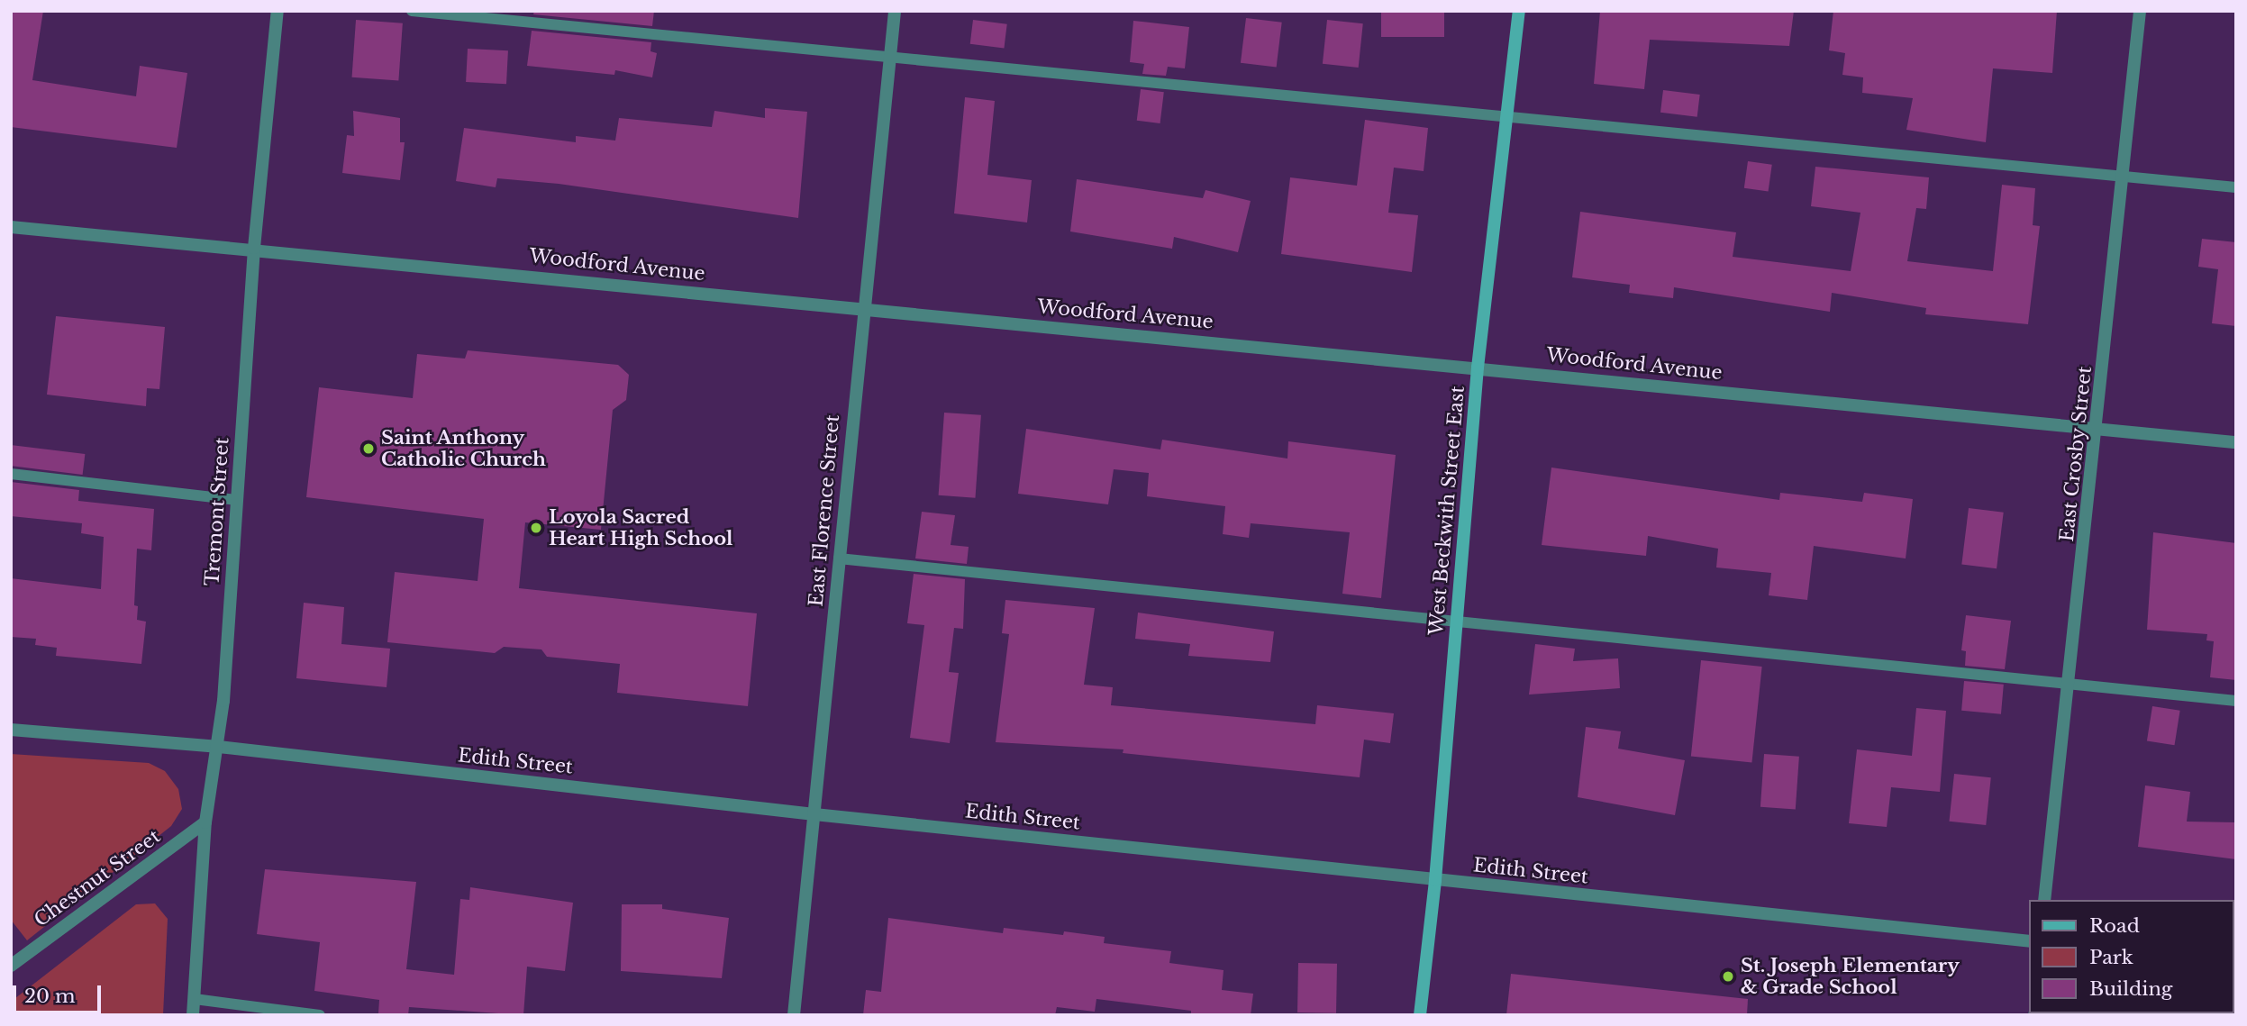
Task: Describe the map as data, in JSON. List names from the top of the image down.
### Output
{
  "streets": {
    "street": [
      "Woodford Avenue",
      "East Crosby Street",
      "East Florence Street",
      "West Beckwith Street East",
      "Tremont Street",
      "Edith Street",
      "Chestnut Street"
    ]
  },
  "crossings": [
    ["Woodford Avenue", "East Crosby Street"],
    ["Woodford Avenue", "East Florence Street"],
    ["Woodford Avenue", "West Beckwith Street East"],
    ["Woodford Avenue", "Tremont Street"],
    ["East Florence Street", "Edith Street"],
    ["West Beckwith Street East", "Edith Street"],
    ["Tremont Street", "Edith Street"],
    ["Tremont Street", "Chestnut Street"]
  ],
  "places": ["Saint Anthony Catholic Church", "Loyola Sacred Heart High School", "St. Joseph Elementary & Grade School"],
  "legend": ["Road", "Park", "Building"],
  "scale_bar": "20 m"
}
